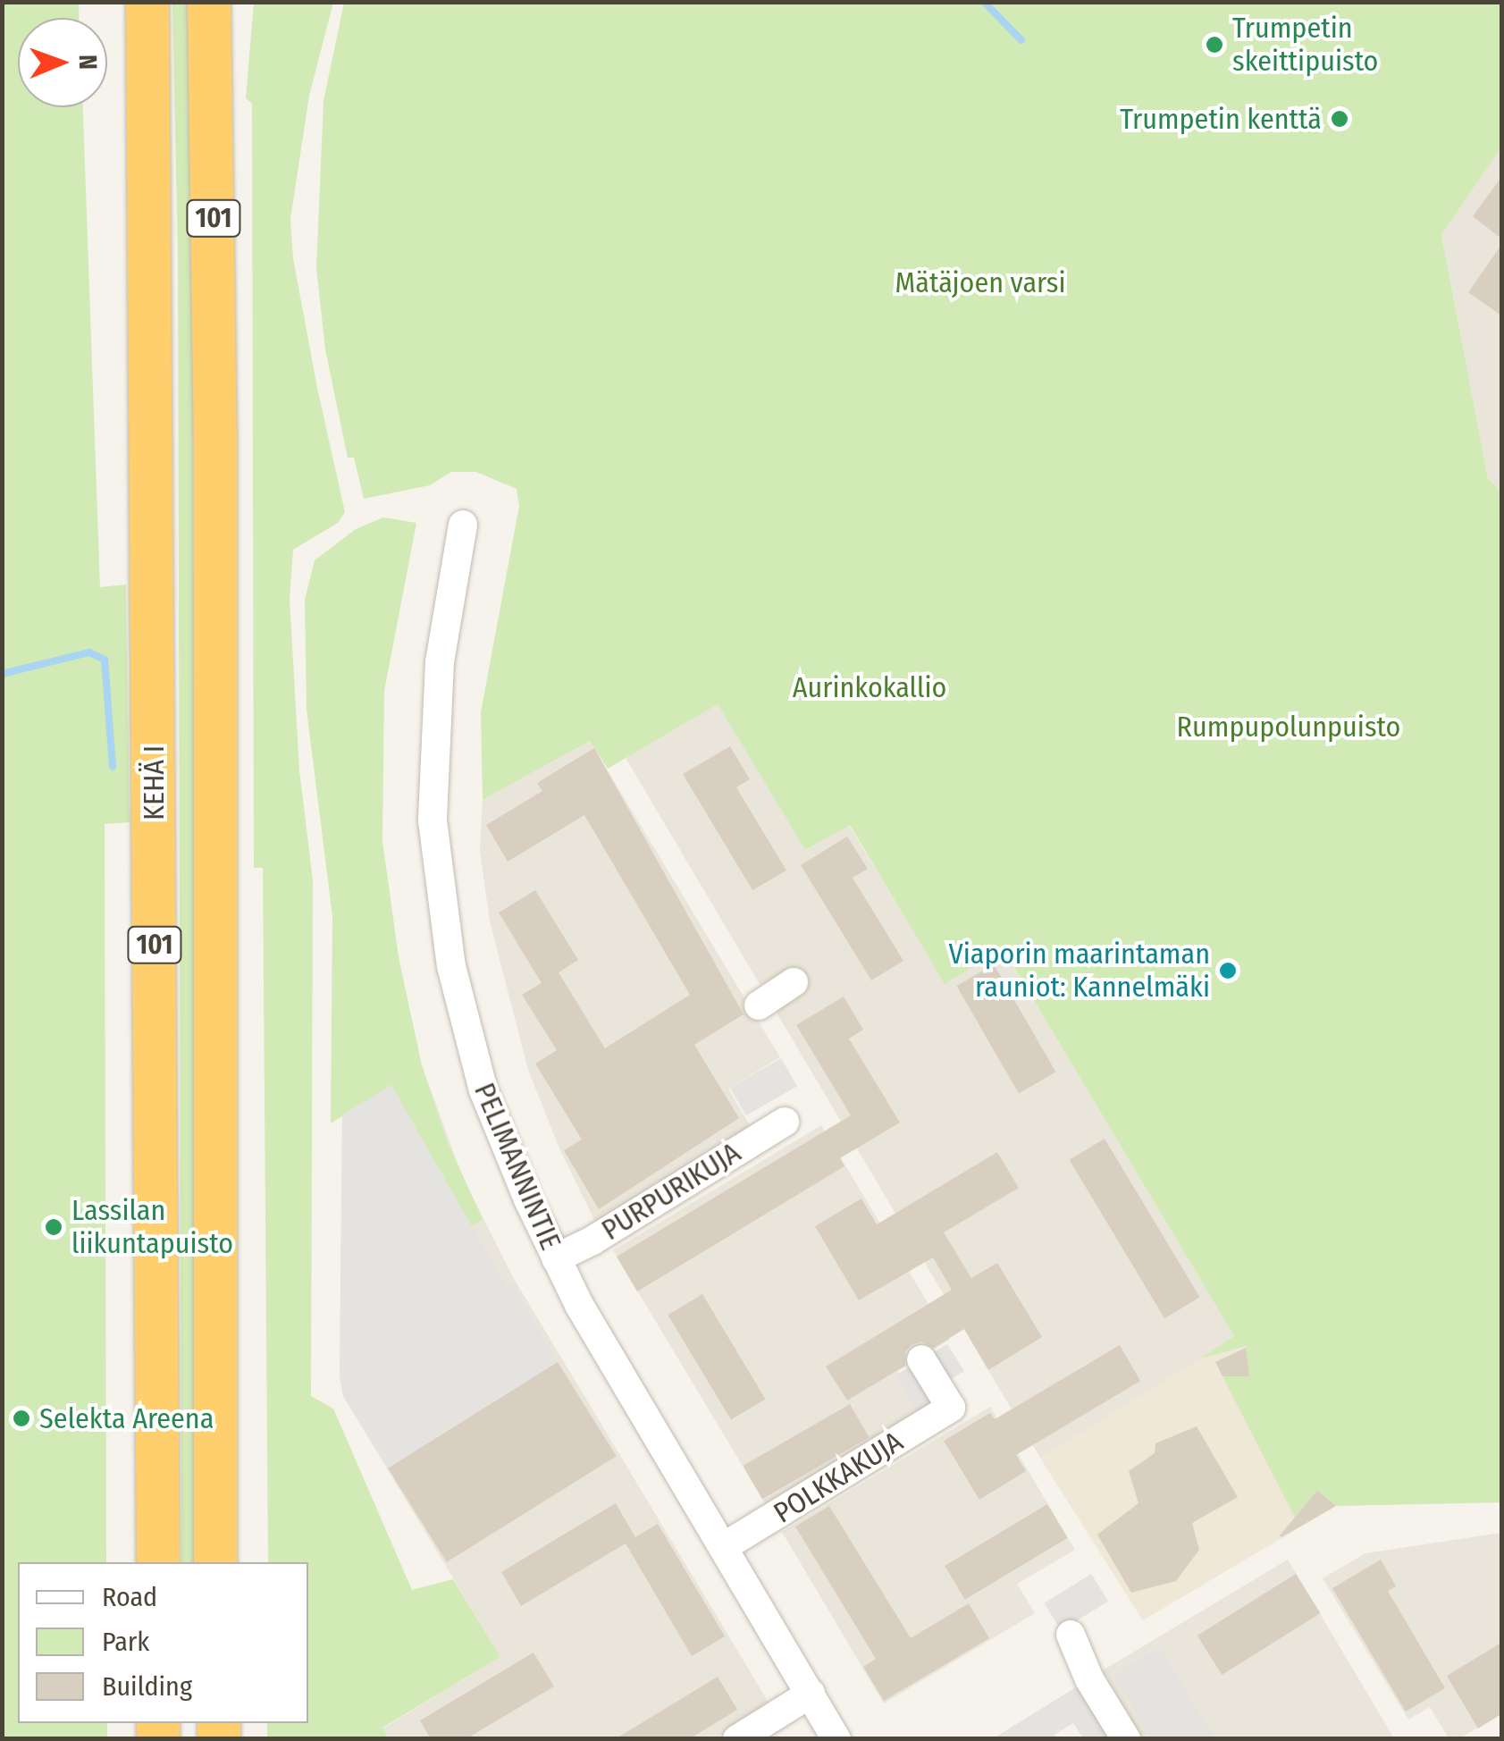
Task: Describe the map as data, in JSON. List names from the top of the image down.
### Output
{
  "streets": {
    "highway": ["101", "KEHÄ I"],
    "street": ["PELIMANNINTIE", "PURPURIKUJA", "POLKKAKUJA"]
  },
  "crossings": [
    ["PELIMANNINTIE", "PURPURIKUJA"],
    ["PELIMANNINTIE", "POLKKAKUJA"]
  ],
  "parks": ["Mätäjoen varsi", "Aurinkokallio", "Rumpupolunpuisto"],
  "places": [
    "Trumpetin skeittipuisto",
    "Trumpetin kenttä",
    "Viaporin maarintaman rauniot: Kannelmäki",
    "Lassilan liikuntapuisto",
    "Selekta Areena"
  ],
  "legend": ["Road", "Park", "Building"],
  "north": "right"
}
